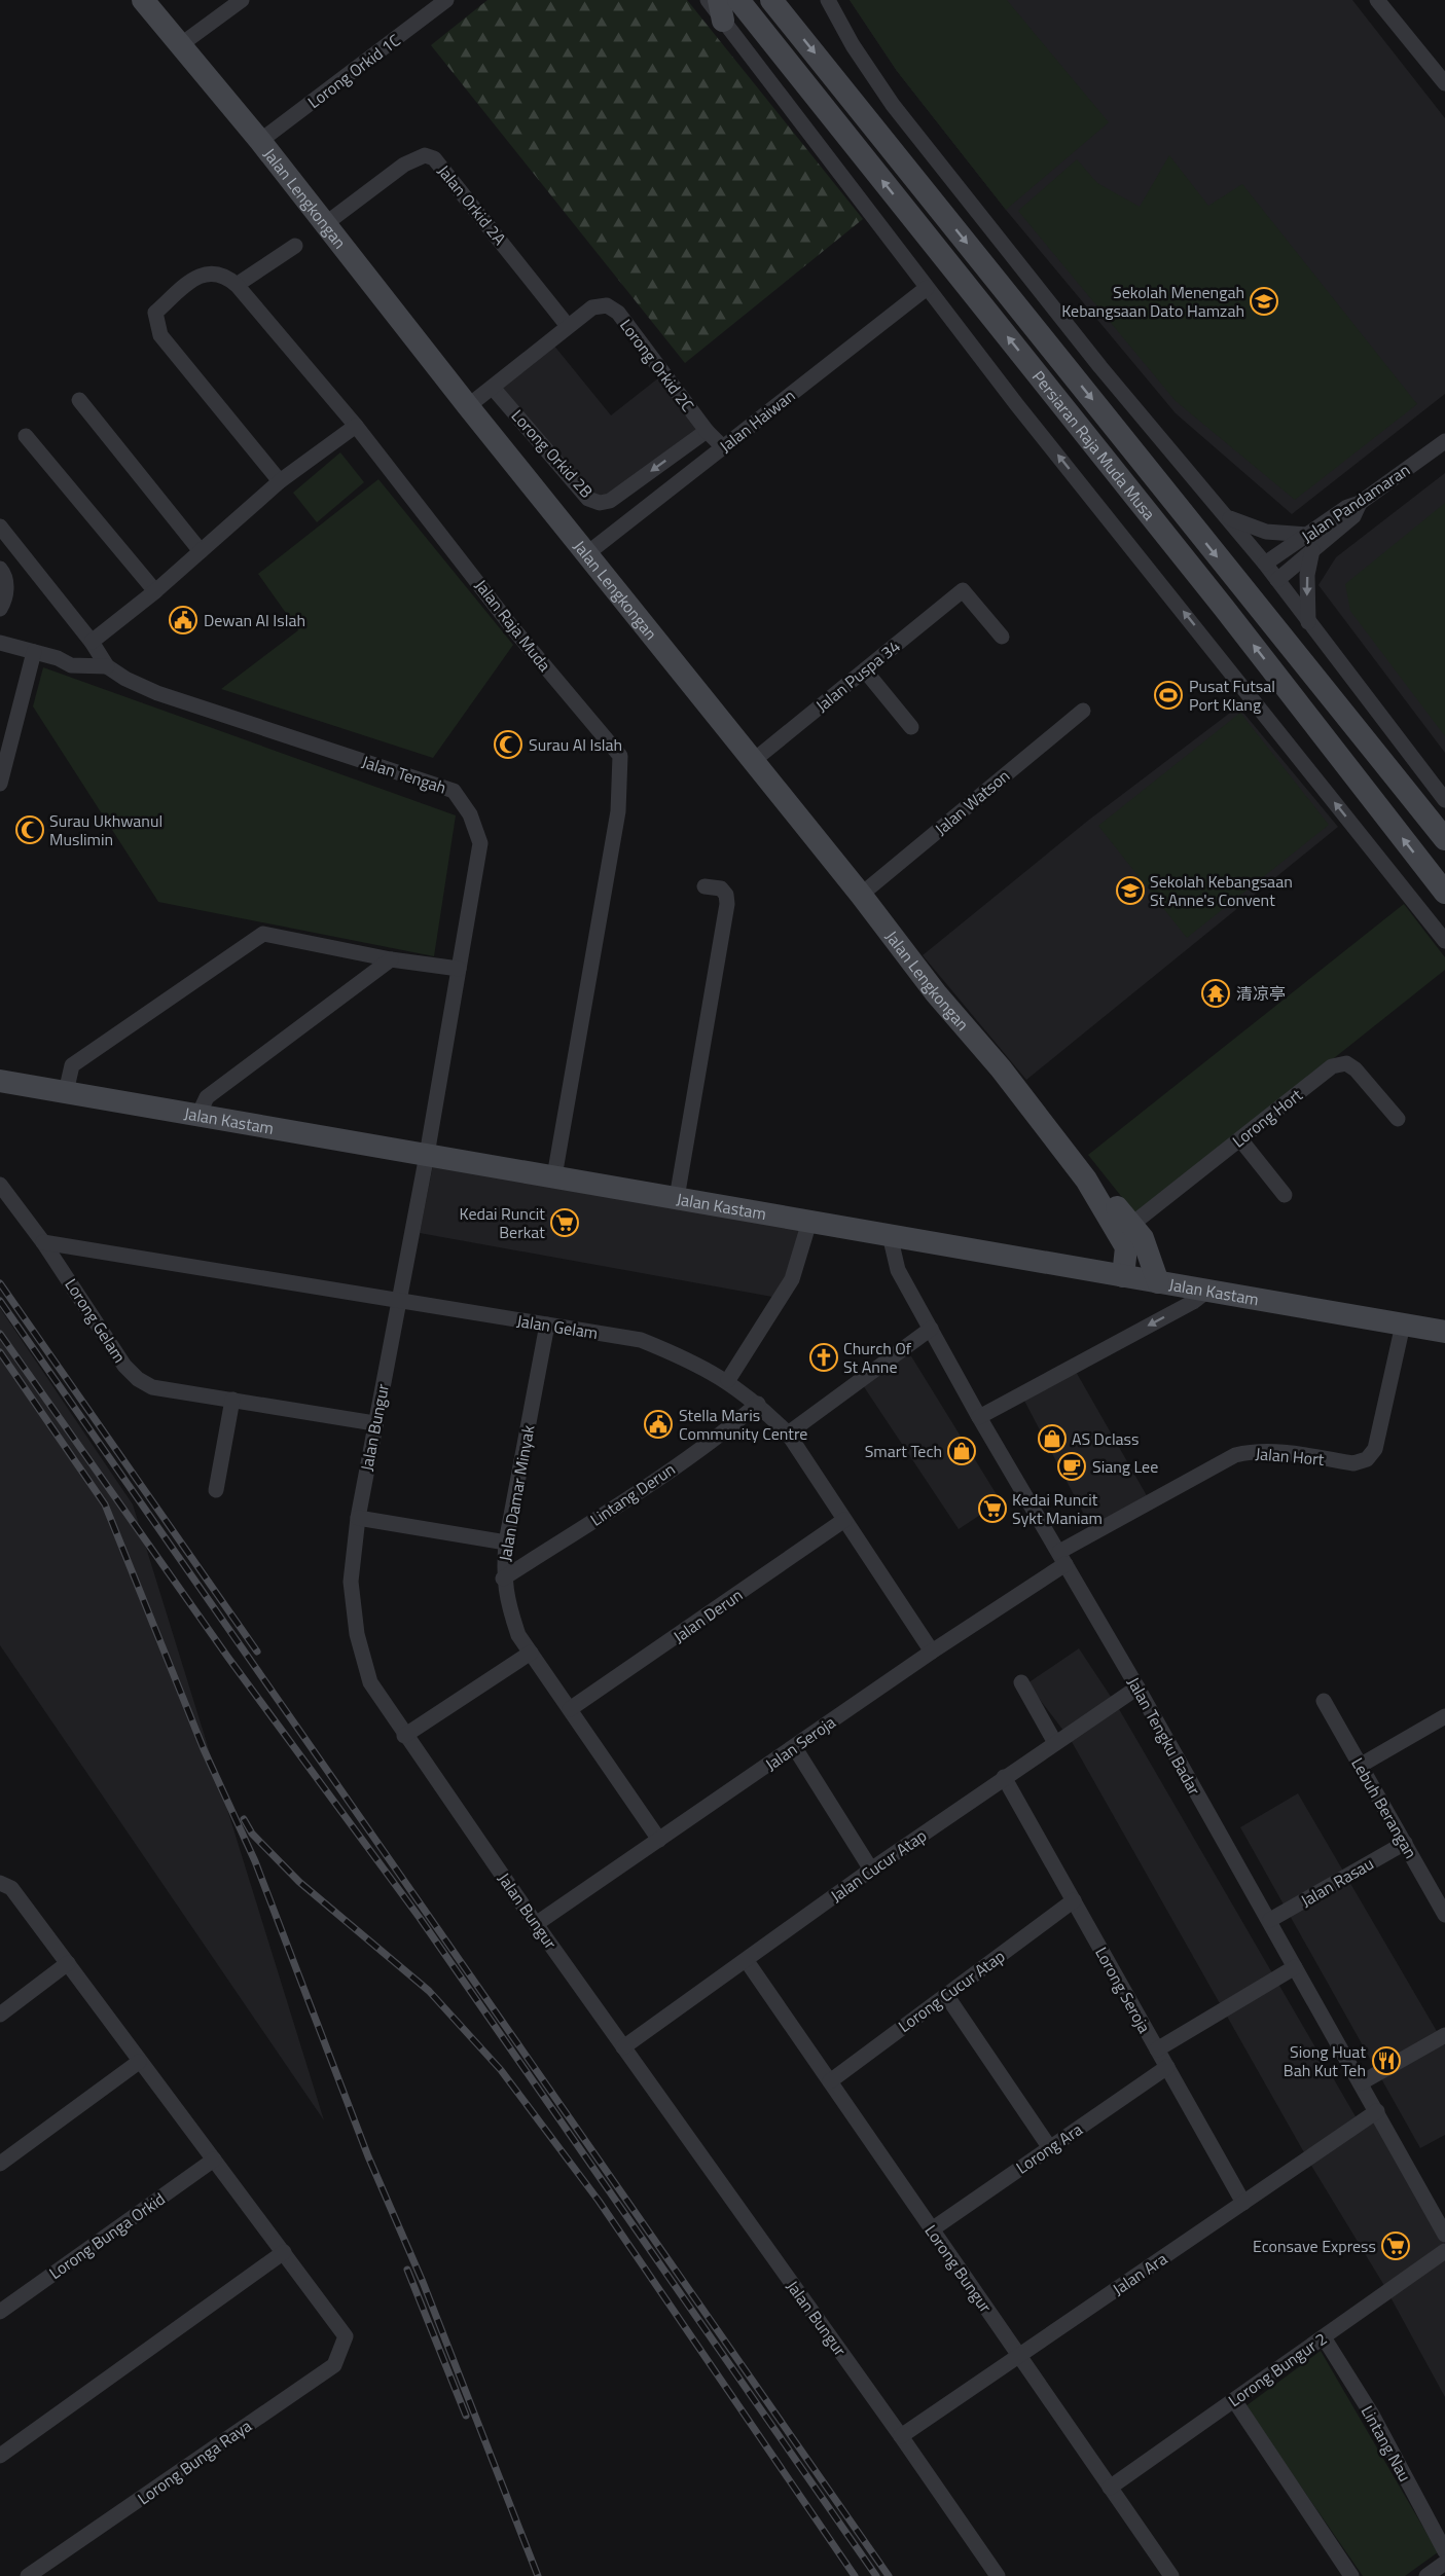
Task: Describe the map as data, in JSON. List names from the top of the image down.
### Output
{
  "streets": {
    "street": [
      "Lorong Orkid 1C",
      "Jalan Lengkongan",
      "Jalan Orkid 2A",
      "Lorong Orkid 2C",
      "Jalan Haiwan",
      "Persiaran Raja Muda Musa",
      "Lorong Orkid 2B",
      "Jalan Pandamaran",
      "Jalan Raja Muda",
      "Jalan Puspa 34",
      "Jalan Tengah",
      "Jalan Watson",
      "Lorong Hort",
      "Jalan Kastam",
      "Lorong Gelam",
      "Jalan Gelam",
      "Jalan Bungur",
      "Jalan Hort",
      "Jalan Damar Minyak",
      "Lintang Derun",
      "Jalan Derun",
      "Jalan Tengku Badar",
      "Jalan Seroja",
      "Lebuh Berangan",
      "Jalan Cucur Atap",
      "Jalan Rasau",
      "Lorong Seroja",
      "Lorong Cucur Atap",
      "Lorong Ara",
      "Lorong Bunga Orkid",
      "Lorong Bungur",
      "Jalan Ara",
      "Lorong Bungur 2",
      "Lintang Nau",
      "Lorong Bunga Raya"
    ]
  },
  "crossings": [
    ["Lorong Orkid 1C", "Jalan Lengkongan"],
    ["Jalan Lengkongan", "Jalan Orkid 2A"],
    ["Jalan Lengkongan", "Lorong Orkid 2C"],
    ["Jalan Lengkongan", "Jalan Haiwan"],
    ["Jalan Lengkongan", "Jalan Puspa 34"],
    ["Jalan Lengkongan", "Jalan Watson"],
    ["Jalan Lengkongan", "Lorong Hort"],
    ["Jalan Lengkongan", "Jalan Kastam"],
    ["Jalan Orkid 2A", "Lorong Orkid 2C"],
    ["Lorong Orkid 2C", "Jalan Haiwan"],
    ["Lorong Orkid 2C", "Lorong Orkid 2B"],
    ["Jalan Raja Muda", "Jalan Kastam"],
    ["Jalan Tengah", "Jalan Kastam"],
    ["Jalan Tengah", "Jalan Bungur"],
    ["Jalan Kastam", "Jalan Bungur"],
    ["Jalan Kastam", "Jalan Hort"],
    ["Jalan Kastam", "Jalan Tengku Badar"],
    ["Lorong Gelam", "Jalan Gelam"],
    ["Lorong Gelam", "Jalan Bungur"],
    ["Jalan Gelam", "Jalan Bungur"],
    ["Jalan Gelam", "Jalan Damar Minyak"],
    ["Jalan Gelam", "Lintang Derun"],
    ["Jalan Gelam", "Jalan Derun"],
    ["Jalan Gelam", "Jalan Seroja"],
    ["Jalan Bungur", "Jalan Seroja"],
    ["Jalan Bungur", "Jalan Cucur Atap"],
    ["Jalan Bungur", "Jalan Ara"],
    ["Jalan Hort", "Jalan Tengku Badar"],
    ["Jalan Hort", "Jalan Seroja"],
    ["Jalan Damar Minyak", "Lintang Derun"],
    ["Jalan Damar Minyak", "Jalan Derun"],
    ["Jalan Damar Minyak", "Jalan Seroja"],
    ["Jalan Tengku Badar", "Jalan Seroja"],
    ["Jalan Tengku Badar", "Jalan Cucur Atap"],
    ["Jalan Tengku Badar", "Jalan Rasau"],
    ["Jalan Tengku Badar", "Jalan Ara"],
    ["Lebuh Berangan", "Jalan Rasau"],
    ["Jalan Cucur Atap", "Lorong Seroja"],
    ["Jalan Cucur Atap", "Lorong Bungur"],
    ["Lorong Seroja", "Lorong Cucur Atap"],
    ["Lorong Seroja", "Lorong Ara"],
    ["Lorong Seroja", "Jalan Ara"],
    ["Lorong Cucur Atap", "Lorong Bungur"],
    ["Lorong Ara", "Lorong Bungur"],
    ["Lorong Bungur", "Jalan Ara"],
    ["Lorong Bungur", "Lorong Bungur 2"],
    ["Lorong Bungur 2", "Lintang Nau"]
  ],
  "places": {
    "school or university": ["Sekolah Menengah Kebangsaan Dato Hamzah", "Sekolah Kebangsaan St Anne's Convent"],
    "public building": ["Dewan Al Islah", "Stella Maris Community Centre"],
    "sports": ["Pusat Futsal Port Klang"],
    "mosque": ["Surau Al Islah", "Surau Ukhwanul Muslimin"],
    "temple": ["清凉亭"],
    "supermarket": ["Kedai Runcit Berkat", "Kedai Runcit Sykt Maniam", "Econsave Express"],
    "church": ["Church Of St Anne"],
    "shop": ["AS Dclass", "Smart Tech"],
    "cafe": ["Siang Lee"],
    "restaurant": ["Siong Huat Bah Kut Teh"]
  }
}
